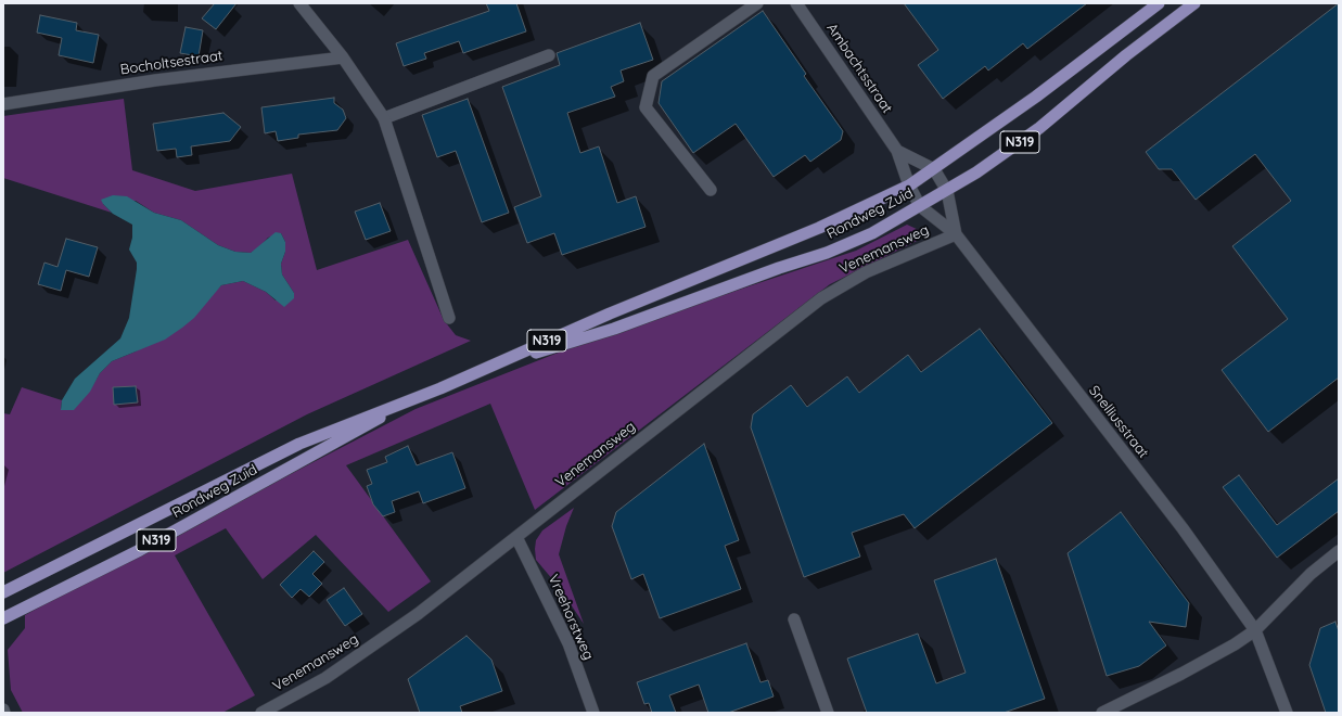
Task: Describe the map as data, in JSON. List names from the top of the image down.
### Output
{
  "streets": {
    "main road": ["N319", "Rondweg Zuid"],
    "street": [
      "Bocholtsestraat",
      "Ambachtsstraat",
      "Venemansweg",
      "Snelliusstraat",
      "Vreehorstweg"
    ]
  },
  "crossings": [
    ["Ambachtsstraat", "Rondweg Zuid"],
    ["Ambachtsstraat", "Snelliusstraat"],
    ["Rondweg Zuid", "Snelliusstraat"],
    ["Venemansweg", "Snelliusstraat"],
    ["Venemansweg", "Vreehorstweg"]
  ]
}
